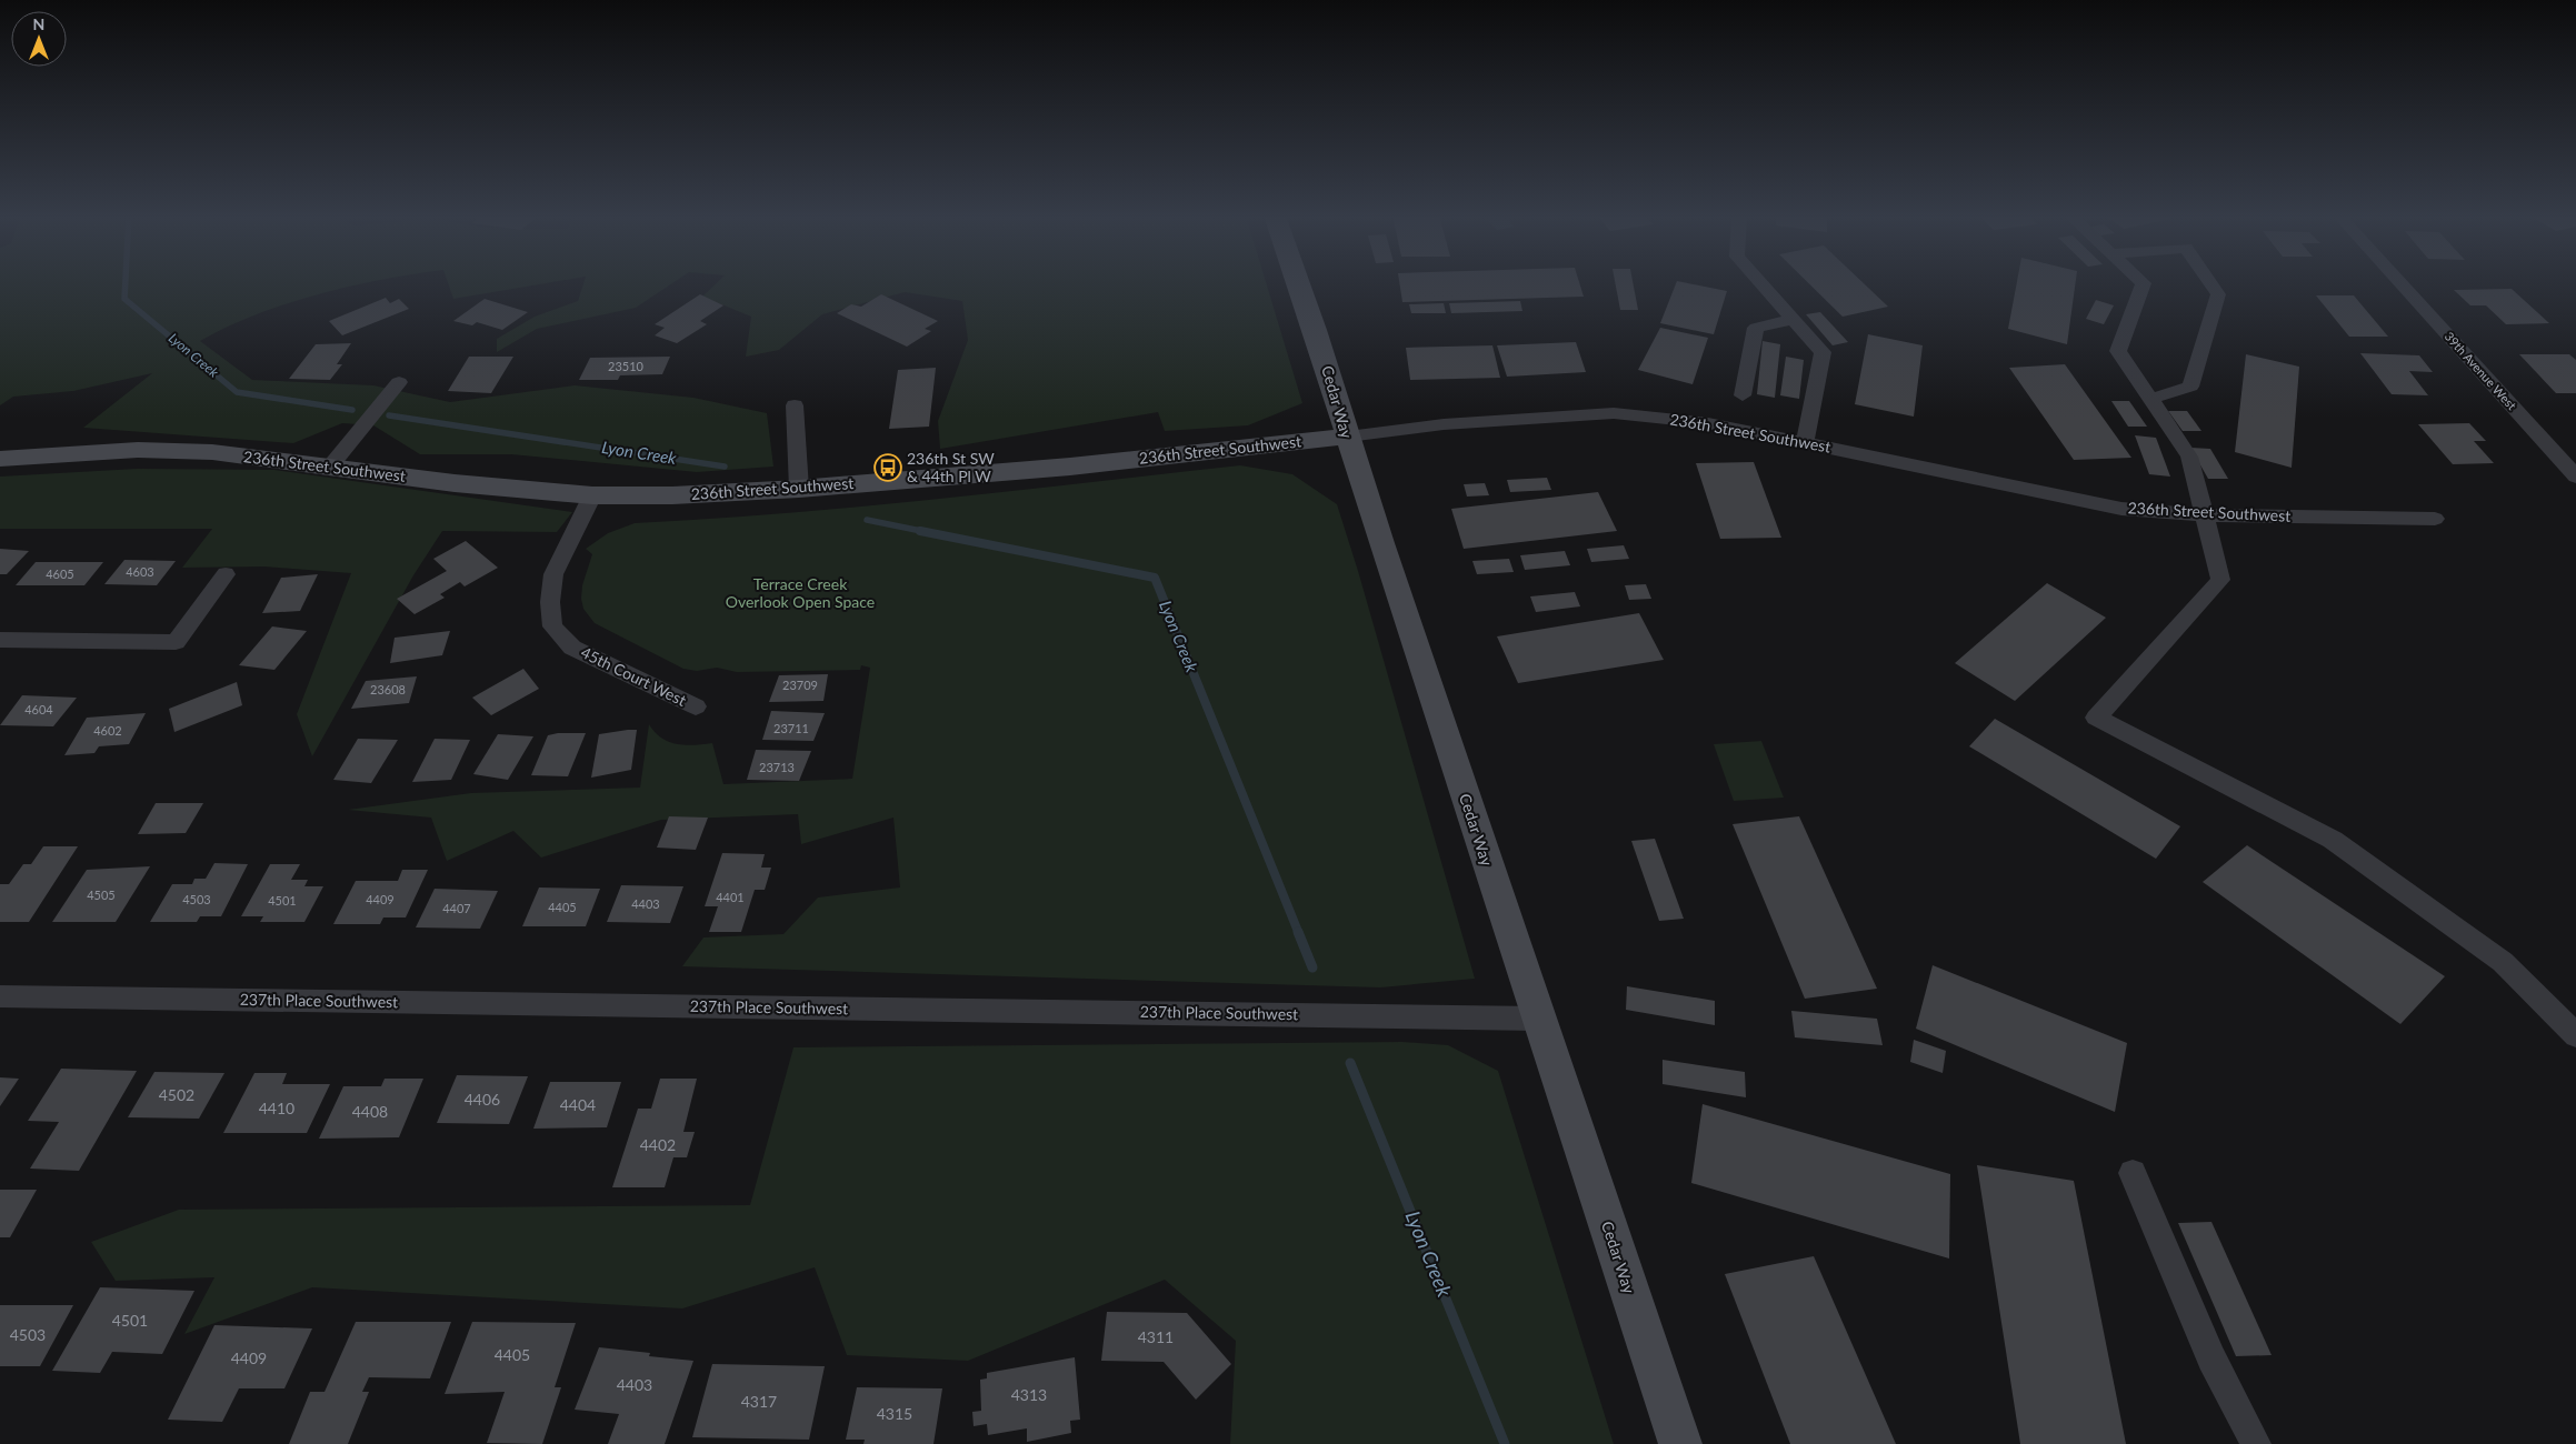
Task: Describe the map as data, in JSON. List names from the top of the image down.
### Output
{
  "streets": {
    "main road": ["Cedar Way", "236th Street Southwest"],
    "street": ["39th Avenue West", "45th Court West", "237th Place Southwest"]
  },
  "crossings": [
    ["Cedar Way", "236th Street Southwest"],
    ["Cedar Way", "237th Place Southwest"],
    ["236th Street Southwest", "45th Court West"]
  ],
  "water": ["Lyon Creek"],
  "parks": ["Terrace Creek Overlook Open Space"],
  "places": {
    "bus stop": ["236th St SW & 44th Pl W"]
  },
  "house_numbers": [
    "23510",
    "4603",
    "4605",
    "23709",
    "23608",
    "4604",
    "23711",
    "4602",
    "23713",
    "4505",
    "4401",
    "4503",
    "4409",
    "4501",
    "4403",
    "4405",
    "4407",
    "4502",
    "4406",
    "4404",
    "4410",
    "4408",
    "4402",
    "4501",
    "4503",
    "4311",
    "4405",
    "4409",
    "4403",
    "4313",
    "4317",
    "4315"
  ],
  "north": "top"
}
